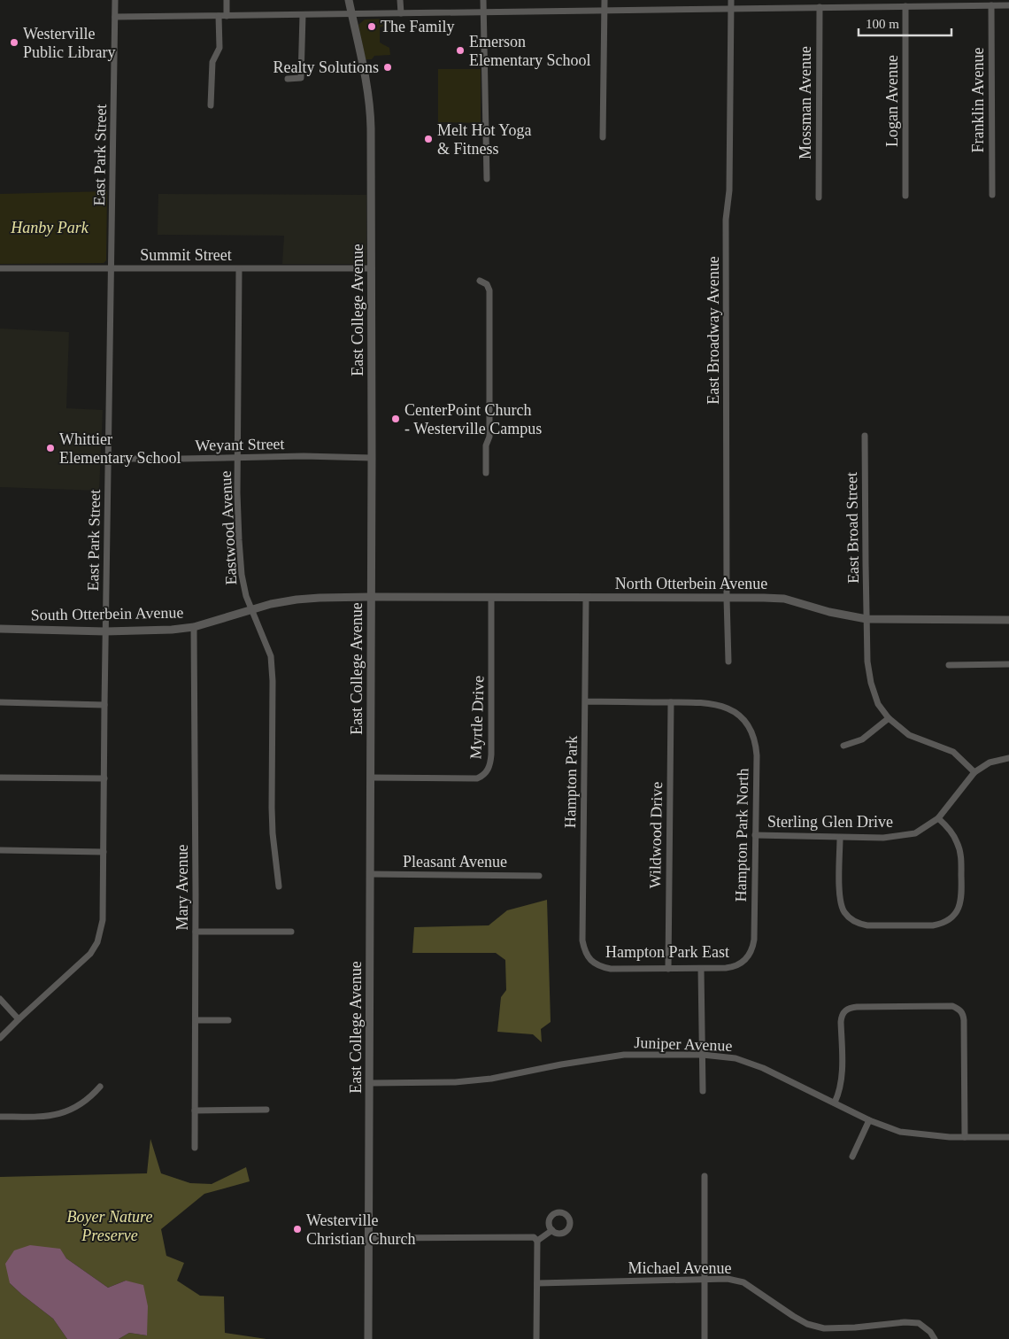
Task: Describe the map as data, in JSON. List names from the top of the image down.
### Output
{
  "streets": {
    "street": [
      "Franklin Avenue",
      "Logan Avenue",
      "Mossman Avenue",
      "East Park Street",
      "Summit Street",
      "East College Avenue",
      "East Broadway Avenue",
      "Weyant Street",
      "Eastwood Avenue",
      "East Broad Street",
      "North Otterbein Avenue",
      "South Otterbein Avenue",
      "Myrtle Drive",
      "Hampton Park",
      "Sterling Glen Drive",
      "Wildwood Drive",
      "Hampton Park North",
      "Pleasant Avenue",
      "Mary Avenue",
      "Hampton Park East",
      "Juniper Avenue",
      "Michael Avenue"
    ]
  },
  "crossings": [
    ["East Park Street", "Summit Street"],
    ["East Park Street", "Weyant Street"],
    ["East Park Street", "South Otterbein Avenue"],
    ["Summit Street", "East College Avenue"],
    ["Summit Street", "Eastwood Avenue"],
    ["East College Avenue", "Weyant Street"],
    ["East College Avenue", "North Otterbein Avenue"],
    ["East College Avenue", "South Otterbein Avenue"],
    ["East College Avenue", "Myrtle Drive"],
    ["East College Avenue", "Pleasant Avenue"],
    ["East College Avenue", "Juniper Avenue"],
    ["East Broadway Avenue", "North Otterbein Avenue"],
    ["Weyant Street", "Eastwood Avenue"],
    ["Eastwood Avenue", "South Otterbein Avenue"],
    ["East Broad Street", "North Otterbein Avenue"],
    ["East Broad Street", "Sterling Glen Drive"],
    ["North Otterbein Avenue", "South Otterbein Avenue"],
    ["North Otterbein Avenue", "Myrtle Drive"],
    ["North Otterbein Avenue", "Hampton Park"],
    ["South Otterbein Avenue", "Mary Avenue"],
    ["Hampton Park", "Hampton Park East"],
    ["Sterling Glen Drive", "Hampton Park North"],
    ["Wildwood Drive", "Hampton Park North"],
    ["Wildwood Drive", "Hampton Park East"],
    ["Hampton Park North", "Hampton Park East"]
  ],
  "parks": ["Hanby Park", "Boyer Nature Preserve"],
  "places": [
    "The Family",
    "Westerville Public Library",
    "Emerson Elementary School",
    "Realty Solutions",
    "Melt Hot Yoga & Fitness",
    "CenterPoint Church - Westerville Campus",
    "Whittier Elementary School",
    "Westerville Christian Church"
  ],
  "scale_bar": "100 m"
}
